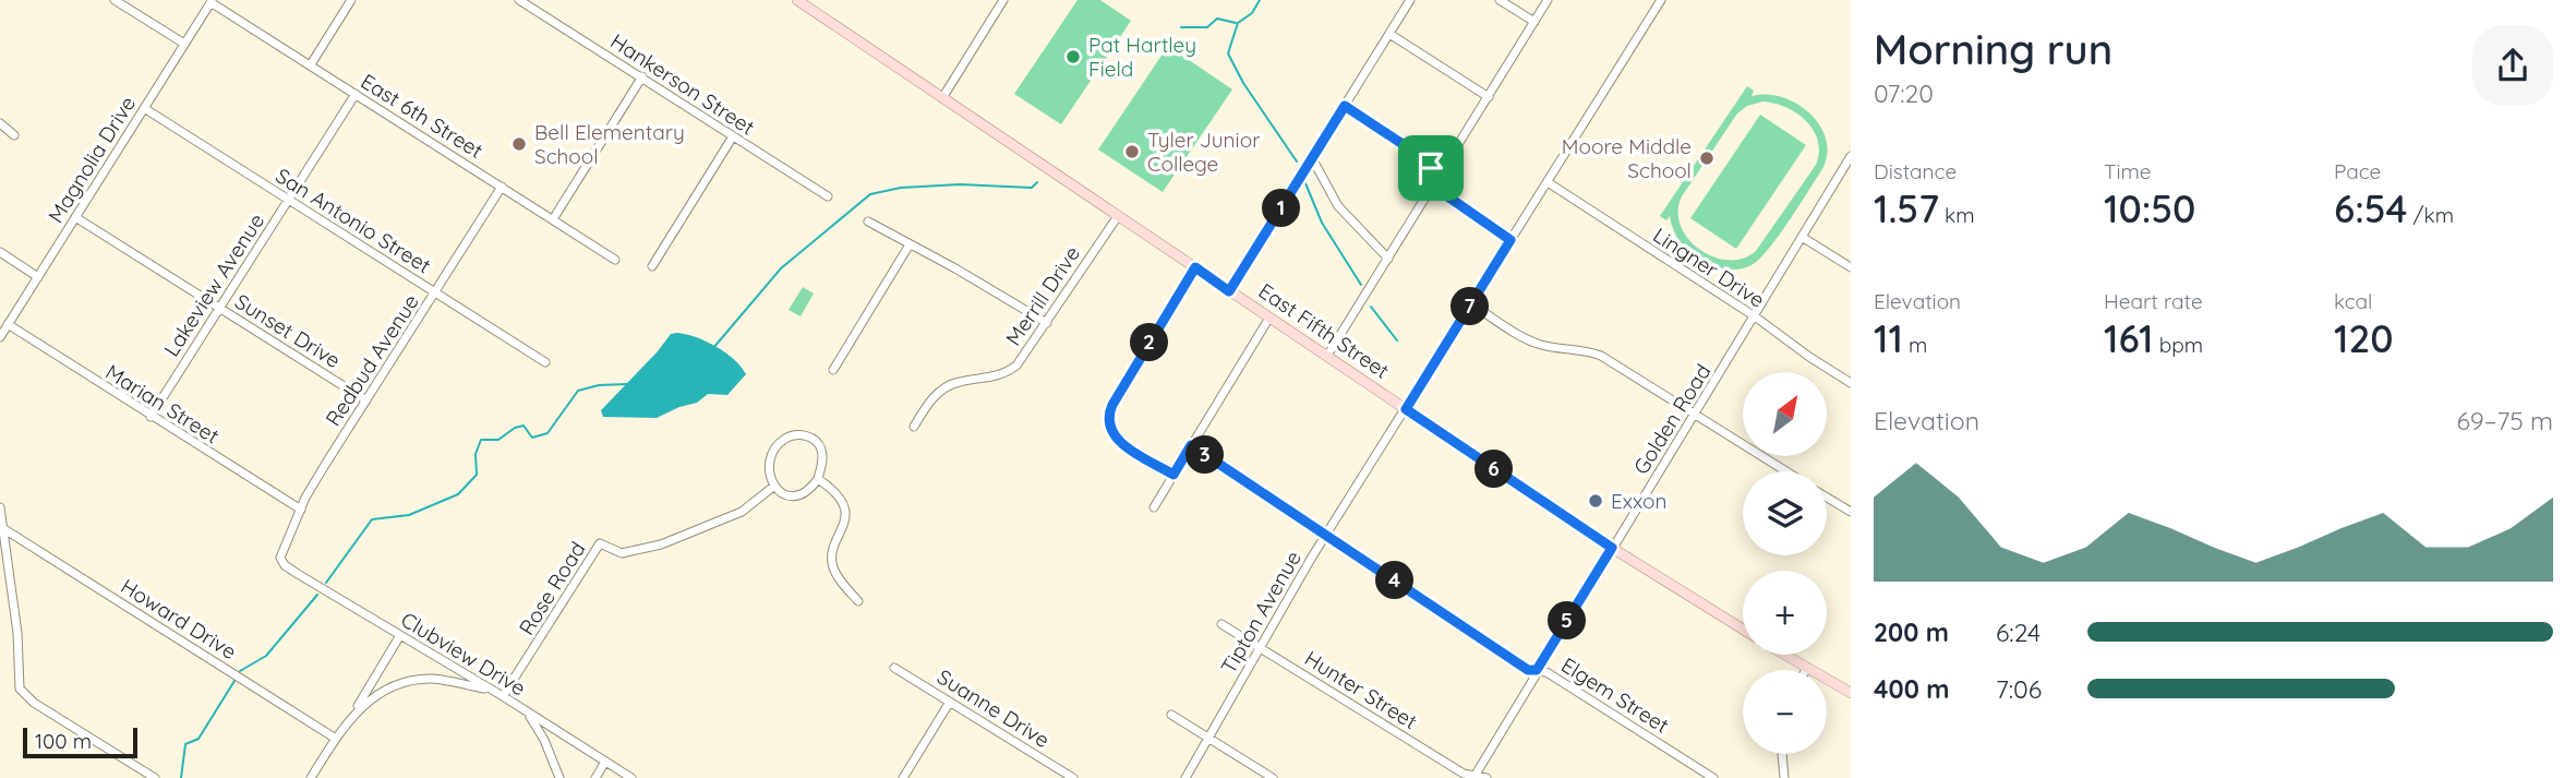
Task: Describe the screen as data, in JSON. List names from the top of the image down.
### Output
{
  "streets": {
    "main road": ["East Fifth Street"],
    "street": [
      "Hankerson Street",
      "East 6th Street",
      "Magnolia Drive",
      "San Antonio Street",
      "Lingner Drive",
      "Lakeview Avenue",
      "Merrill Drive",
      "Sunset Drive",
      "Redbud Avenue",
      "Marian Street",
      "Golden Road",
      "Rose Road",
      "Tipton Avenue",
      "Howard Drive",
      "Clubview Drive",
      "Hunter Street",
      "Elgem Street",
      "Suanne Drive"
    ]
  },
  "crossings": [
    ["East 6th Street", "Magnolia Drive"],
    ["East 6th Street", "Lakeview Avenue"],
    ["East 6th Street", "Redbud Avenue"],
    ["Magnolia Drive", "San Antonio Street"],
    ["Magnolia Drive", "Sunset Drive"],
    ["Magnolia Drive", "Marian Street"],
    ["San Antonio Street", "Lakeview Avenue"],
    ["San Antonio Street", "Redbud Avenue"],
    ["Lingner Drive", "Golden Road"],
    ["Lingner Drive", "Tipton Avenue"],
    ["Lakeview Avenue", "Sunset Drive"],
    ["Lakeview Avenue", "Marian Street"],
    ["Merrill Drive", "East Fifth Street"],
    ["Sunset Drive", "Redbud Avenue"],
    ["East Fifth Street", "Golden Road"],
    ["East Fifth Street", "Tipton Avenue"],
    ["Redbud Avenue", "Marian Street"],
    ["Redbud Avenue", "Clubview Drive"],
    ["Golden Road", "Hunter Street"],
    ["Golden Road", "Elgem Street"],
    ["Rose Road", "Clubview Drive"],
    ["Tipton Avenue", "Hunter Street"],
    ["Tipton Avenue", "Elgem Street"]
  ],
  "places": [
    "Pat Hartley Field",
    "Bell Elementary School",
    "Tyler Junior College",
    "Moore Middle School",
    "Exxon"
  ],
  "scale_bar": "100 m",
  "north": "top right",
  "page": {
    "heading": ["Morning run", "07:20"],
    "stats": [
      ["Distance", "1.57 km"],
      ["Time", "10:50"],
      ["Pace", "6:54 /km"],
      ["Elevation", "11 m"],
      ["Heart rate", "161 bpm"],
      ["kcal", "120"]
    ],
    "pins": [
      "1",
      "7",
      "2",
      "3",
      "6",
      "4",
      "5"
    ],
    "map_buttons": ["+", "−"],
    "chart": ["Elevation", "69–75 m"],
    "list": [
      {
        "name": "200 m",
        "note": "6:24"
      },
      {
        "name": "400 m",
        "note": "7:06"
      }
    ],
    "scale": "100 m"
  }
}
